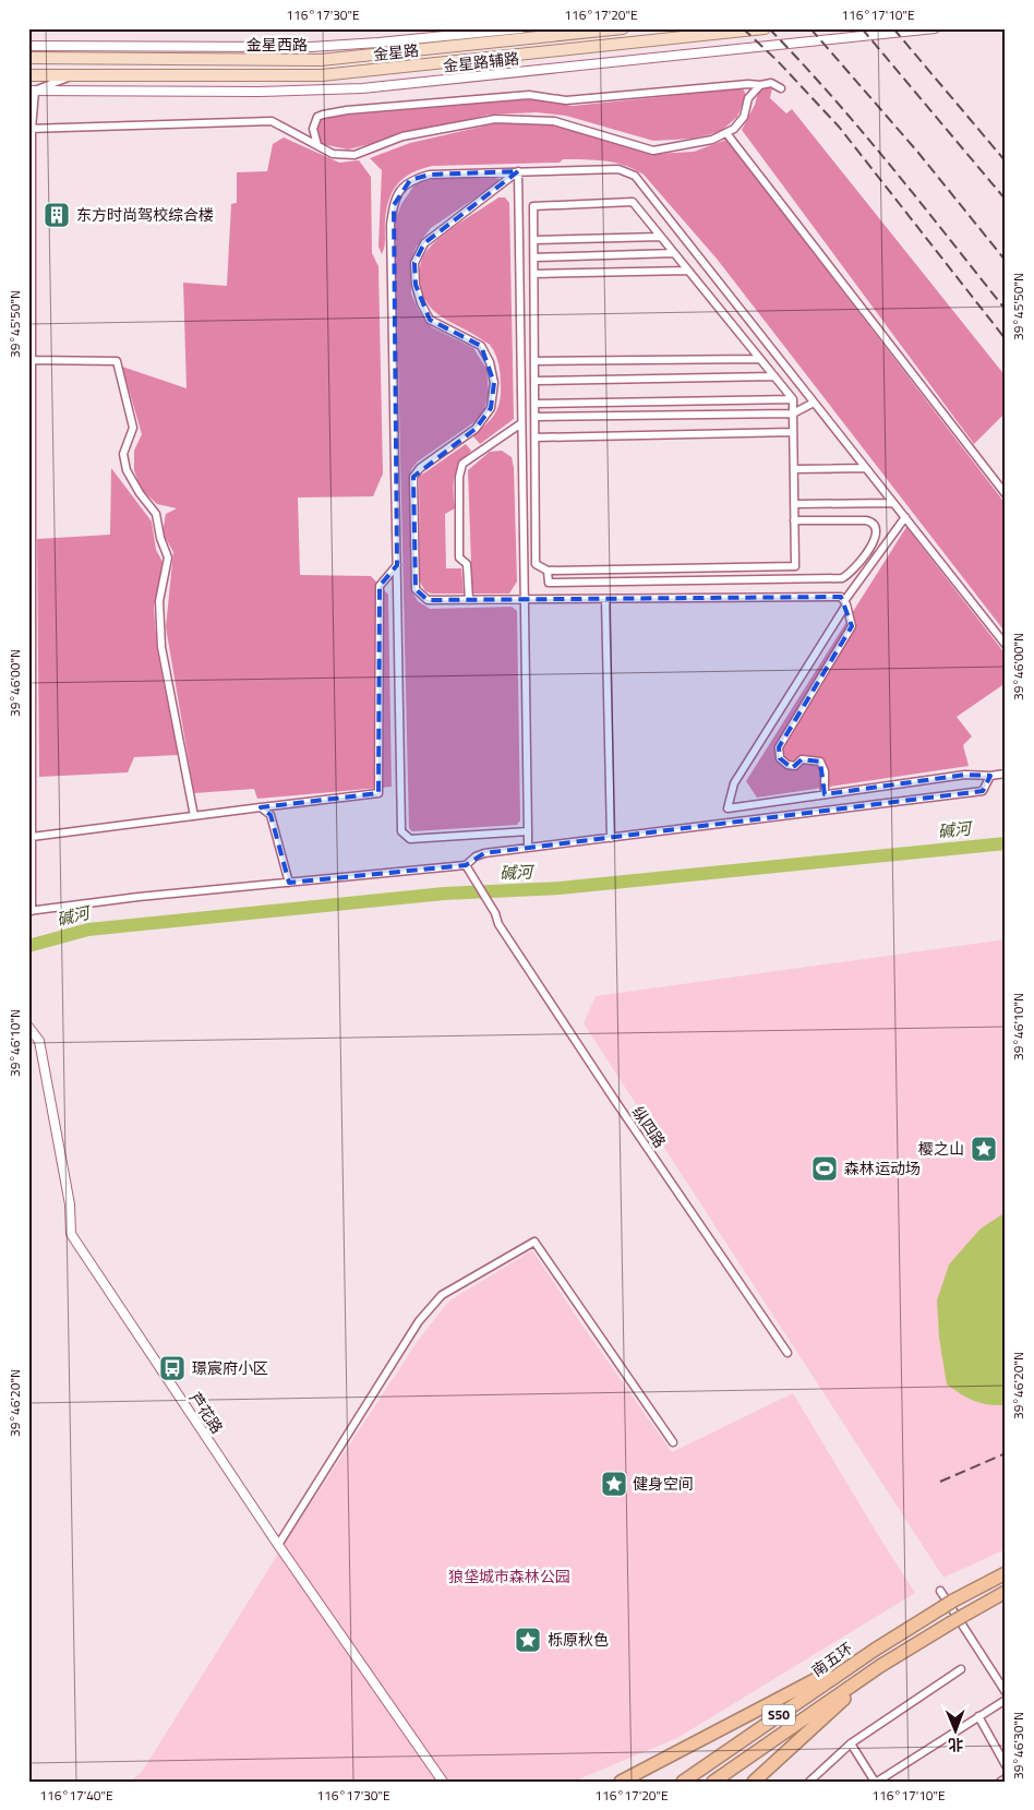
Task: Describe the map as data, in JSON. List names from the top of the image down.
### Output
{
  "streets": {
    "highway": ["南五环", "S50"],
    "main road": ["金星西路", "金星路"],
    "street": ["金星路辅路", "纵四路", "芦花路"]
  },
  "water": ["碱河"],
  "parks": ["狼垡城市森林公园"],
  "places": {
    "building": ["东方时尚驾校综合楼"],
    "place": ["樱之山", "健身空间", "栎原秋色"],
    "sports": ["森林运动场"],
    "bus stop": ["璟宸府小区"]
  },
  "north": "bottom",
  "coordinates": [
    "116°17'30\"E",
    "116°17'20\"E",
    "116°17'10\"E",
    "39°45'50\"N",
    "39°46'00\"N",
    "39°46'10\"N",
    "39°46'20\"N",
    "39°46'30\"N",
    "116°17'40\"E"
  ]
}
